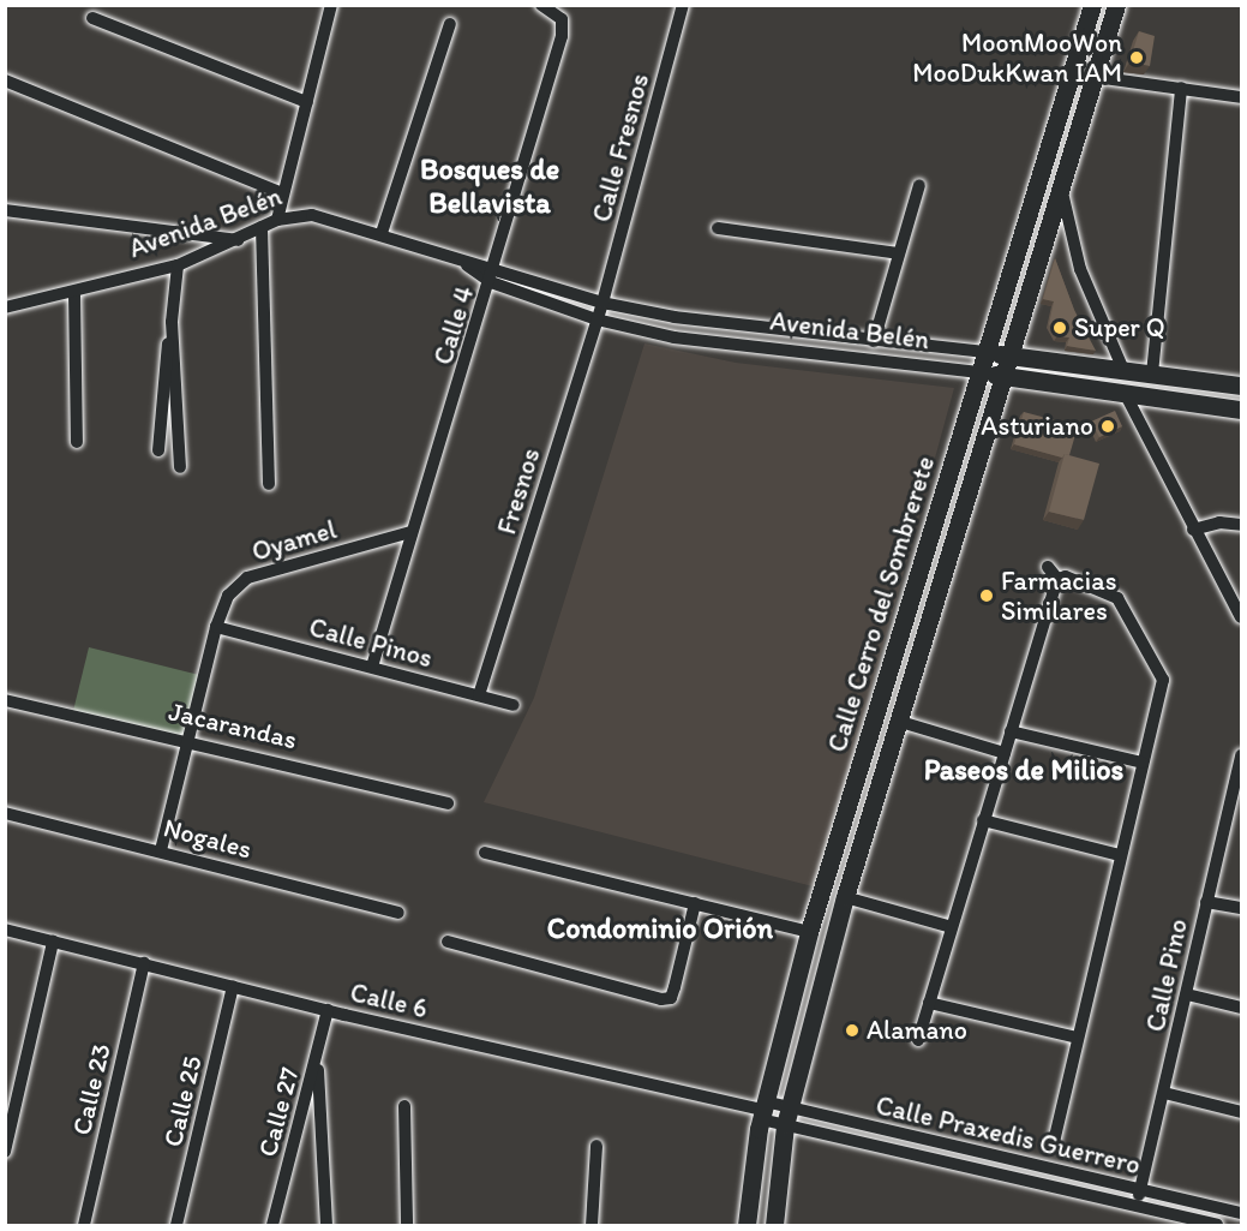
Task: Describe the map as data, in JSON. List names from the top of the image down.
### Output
{
  "streets": {
    "main road": ["Avenida Belén", "Calle Cerro del Sombrerete"],
    "street": [
      "Calle Fresnos",
      "Calle 4",
      "Fresnos",
      "Oyamel",
      "Calle Pinos",
      "Jacarandas",
      "Nogales",
      "Calle Pino",
      "Calle 6",
      "Calle 23",
      "Calle 25",
      "Calle 27",
      "Calle Praxedis Guerrero"
    ]
  },
  "crossings": [
    ["Calle Fresnos", "Avenida Belén"],
    ["Calle Fresnos", "Fresnos"],
    ["Avenida Belén", "Calle 4"],
    ["Avenida Belén", "Fresnos"],
    ["Avenida Belén", "Calle Cerro del Sombrerete"],
    ["Calle 4", "Oyamel"],
    ["Calle 4", "Calle Pinos"],
    ["Fresnos", "Calle Pinos"],
    ["Oyamel", "Calle Pinos"],
    ["Oyamel", "Jacarandas"],
    ["Oyamel", "Nogales"],
    ["Calle Cerro del Sombrerete", "Calle 6"],
    ["Calle Cerro del Sombrerete", "Calle Praxedis Guerrero"],
    ["Calle Pino", "Calle Praxedis Guerrero"],
    ["Calle 6", "Calle 23"],
    ["Calle 6", "Calle 25"],
    ["Calle 6", "Calle 27"],
    ["Calle 6", "Calle Praxedis Guerrero"]
  ],
  "districts": ["Bosques de Bellavista", "Paseos de Milios", "Condominio Orión"],
  "places": [
    "MoonMooWon MooDukKwan IAM",
    "Super Q",
    "Asturiano",
    "Farmacias Similares",
    "Alamano"
  ]
}
